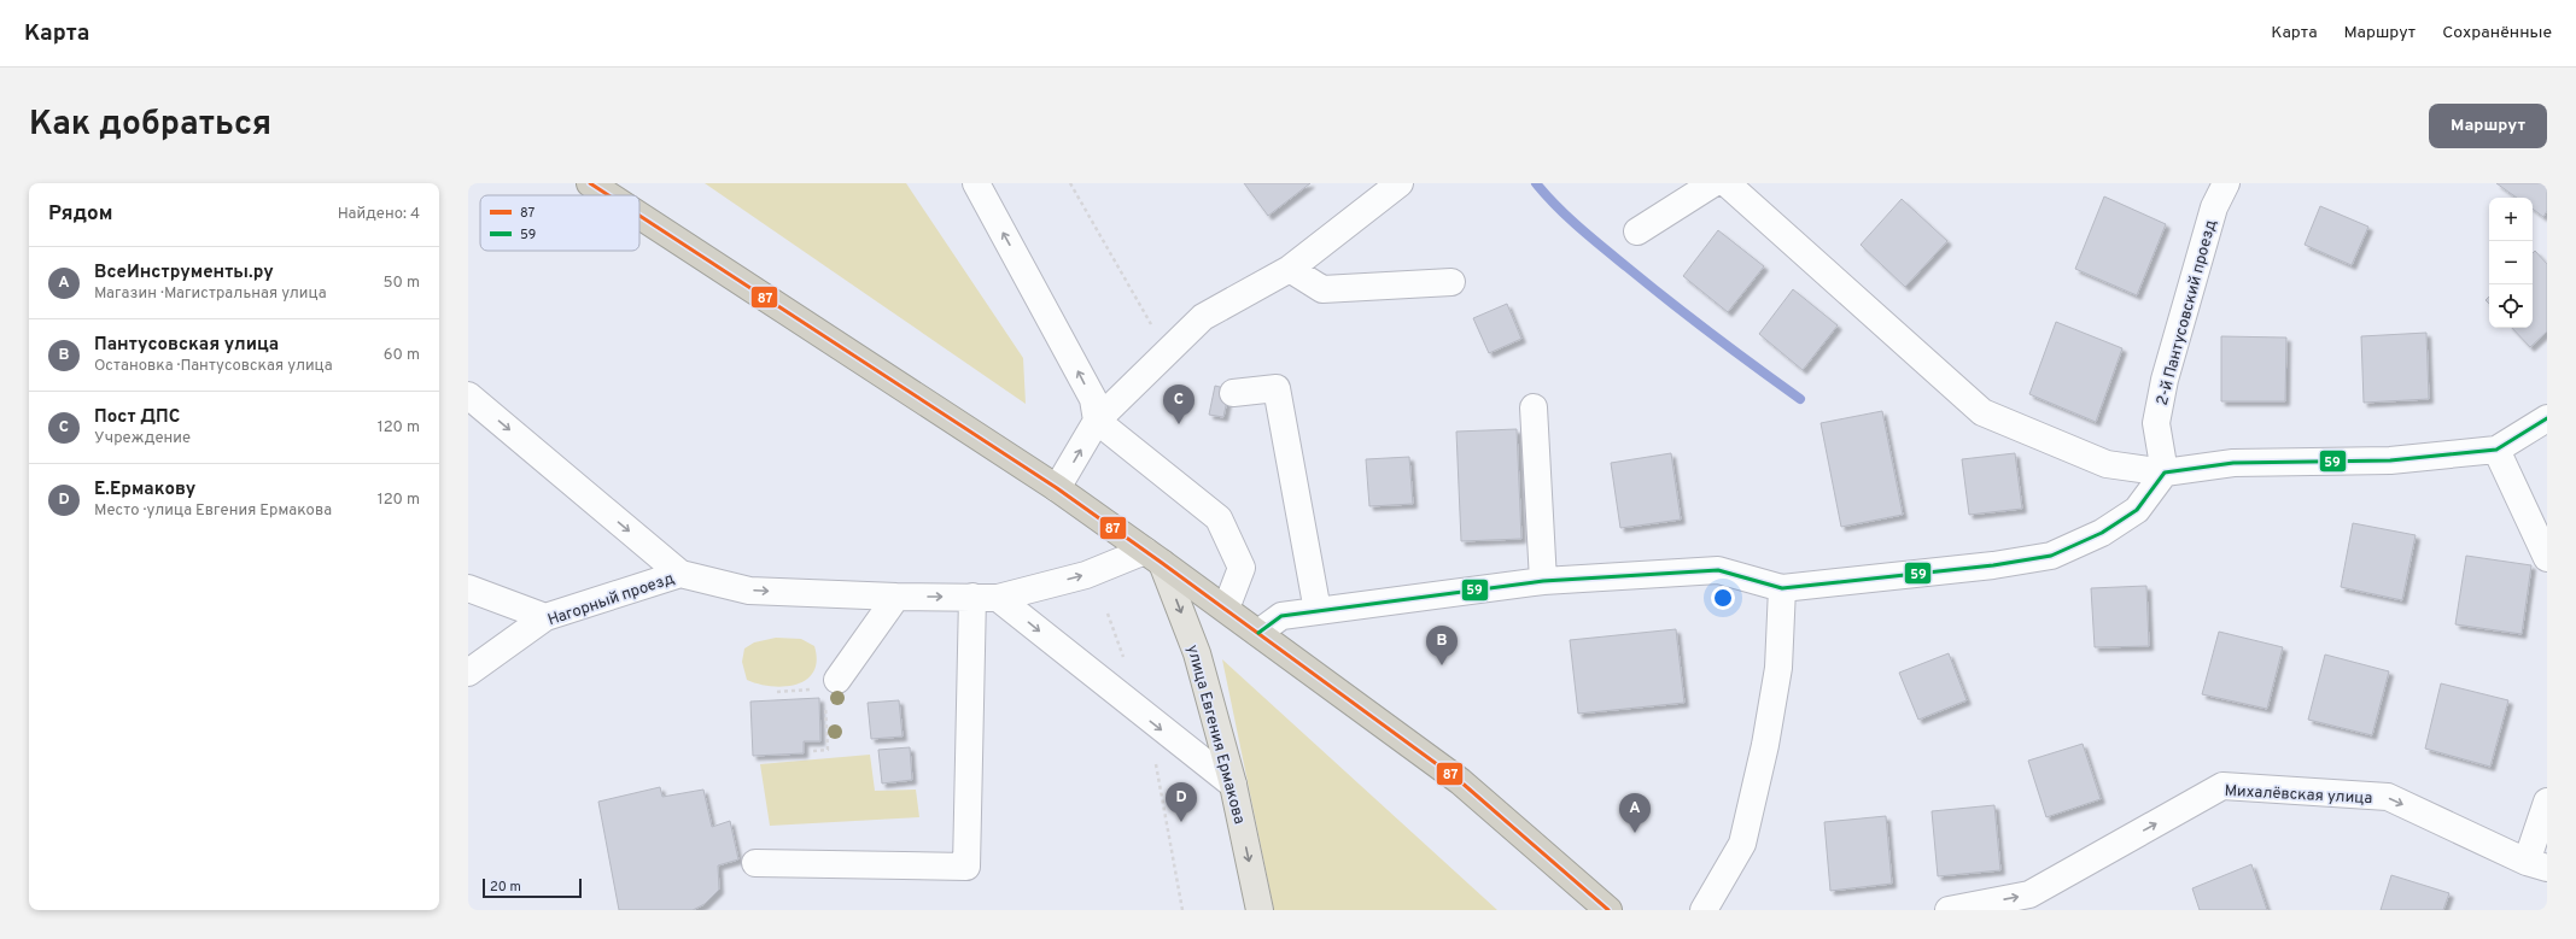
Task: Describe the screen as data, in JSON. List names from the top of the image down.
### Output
{
  "streets": {
    "main road": ["улица Евгения Ермакова"],
    "street": ["2-й Пантусовский проезд", "Нагорный проезд", "Михалёвская улица"]
  },
  "one_way": ["улица Евгения Ермакова", "Михалёвская улица"],
  "lines": ["transit line 87", "transit line 59"],
  "legend": ["87", "59"],
  "scale_bar": "20 m",
  "page": {
    "header": "Карта",
    "nav": ["Карта", "Маршрут", "Сохранённые"],
    "title": "Как добраться",
    "buttons": "Маршрут",
    "heading": ["Рядом", "Найдено: 4"],
    "map_buttons": ["+", "−"],
    "list": [
      {
        "mark": "A",
        "name": "ВсеИнструменты.ру",
        "note": "Магазин · Магистральная улица",
        "value": "50 m"
      },
      {
        "mark": "B",
        "name": "Пантусовская улица",
        "note": "Остановка · Пантусовская улица",
        "value": "60 m"
      },
      {
        "mark": "C",
        "name": "Пост ДПС",
        "note": "Учреждение",
        "value": "120 m"
      },
      {
        "mark": "D",
        "name": "Е.Ермакову",
        "note": "Место · улица Евгения Ермакова",
        "value": "120 m"
      }
    ],
    "pins": [
      "C",
      "B",
      "D",
      "A"
    ],
    "scale": "20 m"
  }
}
